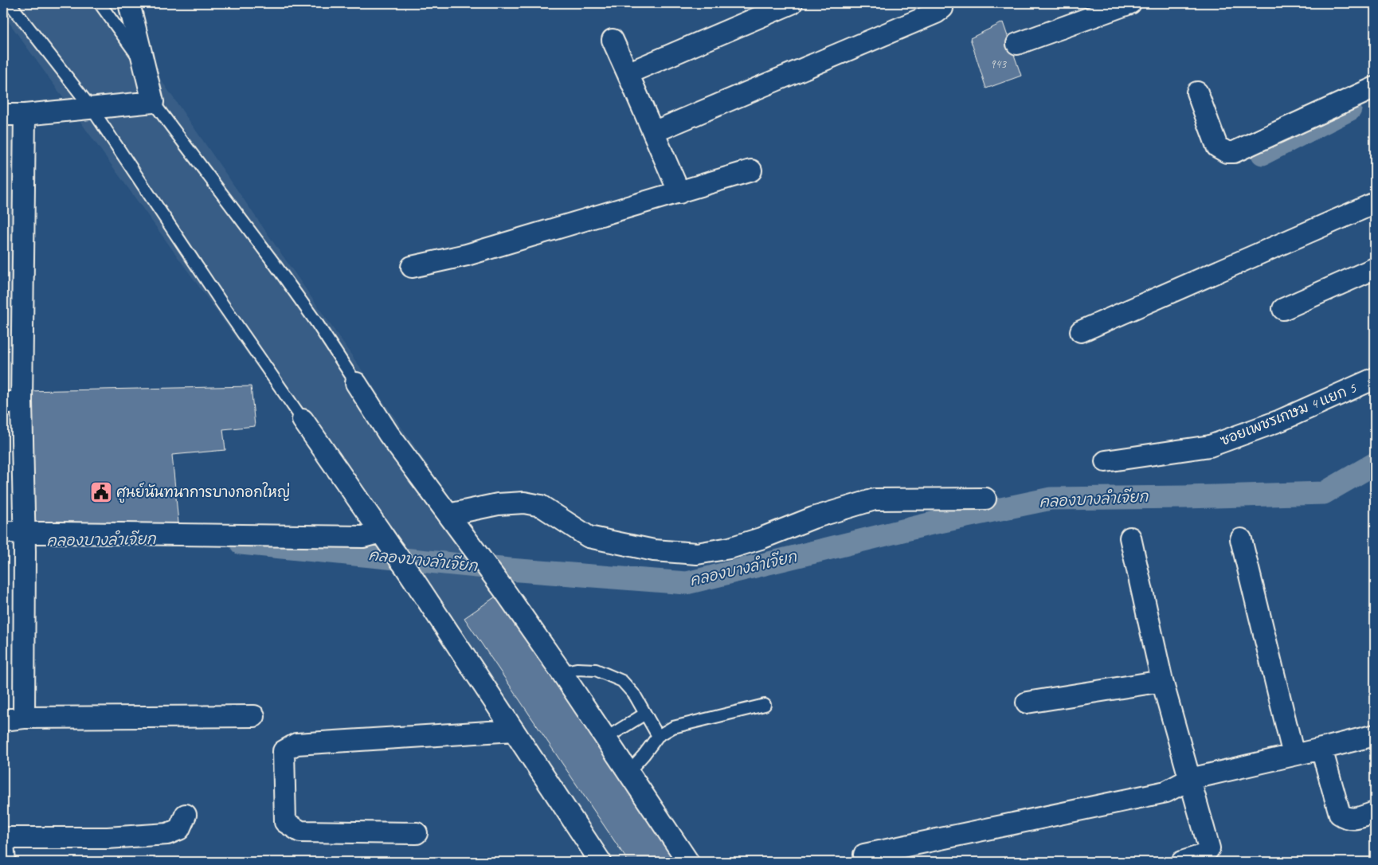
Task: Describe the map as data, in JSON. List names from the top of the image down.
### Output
{
  "streets": {
    "street": ["ซอยเพชรเกษม 4 แยก 5"]
  },
  "water": ["คลองบางลำเจียก"],
  "places": {
    "public building": ["ศูนย์นันทนาการบางกอกใหญ่"]
  },
  "house_numbers": ["943"]
}
